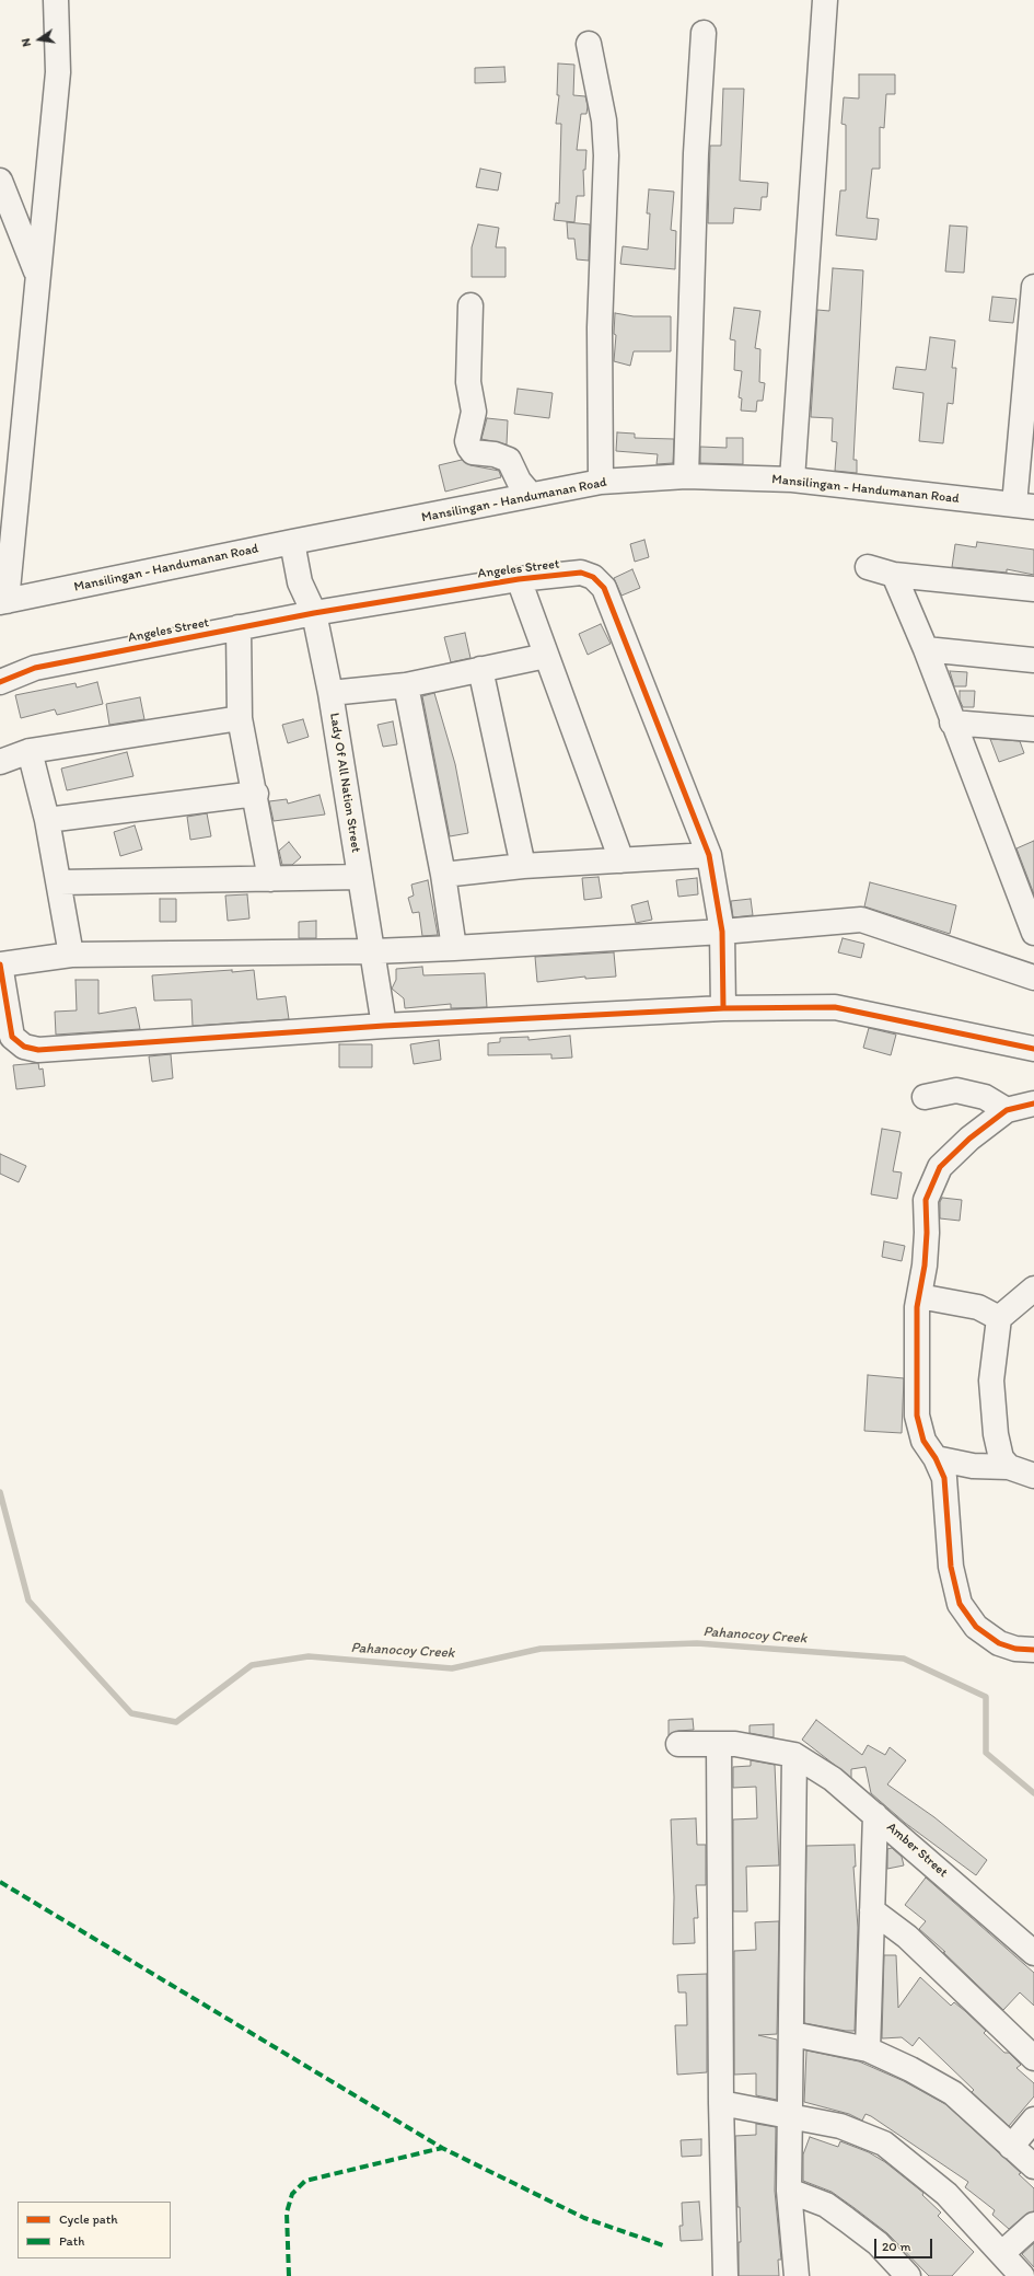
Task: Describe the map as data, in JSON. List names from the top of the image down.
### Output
{
  "streets": {
    "street": [
      "Mansilingan - Handumanan Road",
      "Angeles Street",
      "Lady Of All Nation Street",
      "Amber Street"
    ]
  },
  "crossings": [
    ["Mansilingan - Handumanan Road", "Lady Of All Nation Street"],
    ["Angeles Street", "Lady Of All Nation Street"]
  ],
  "water": ["Pahanocoy Creek"],
  "legend": ["Cycle path", "Path"],
  "scale_bar": "20 m",
  "north": "left"
}
